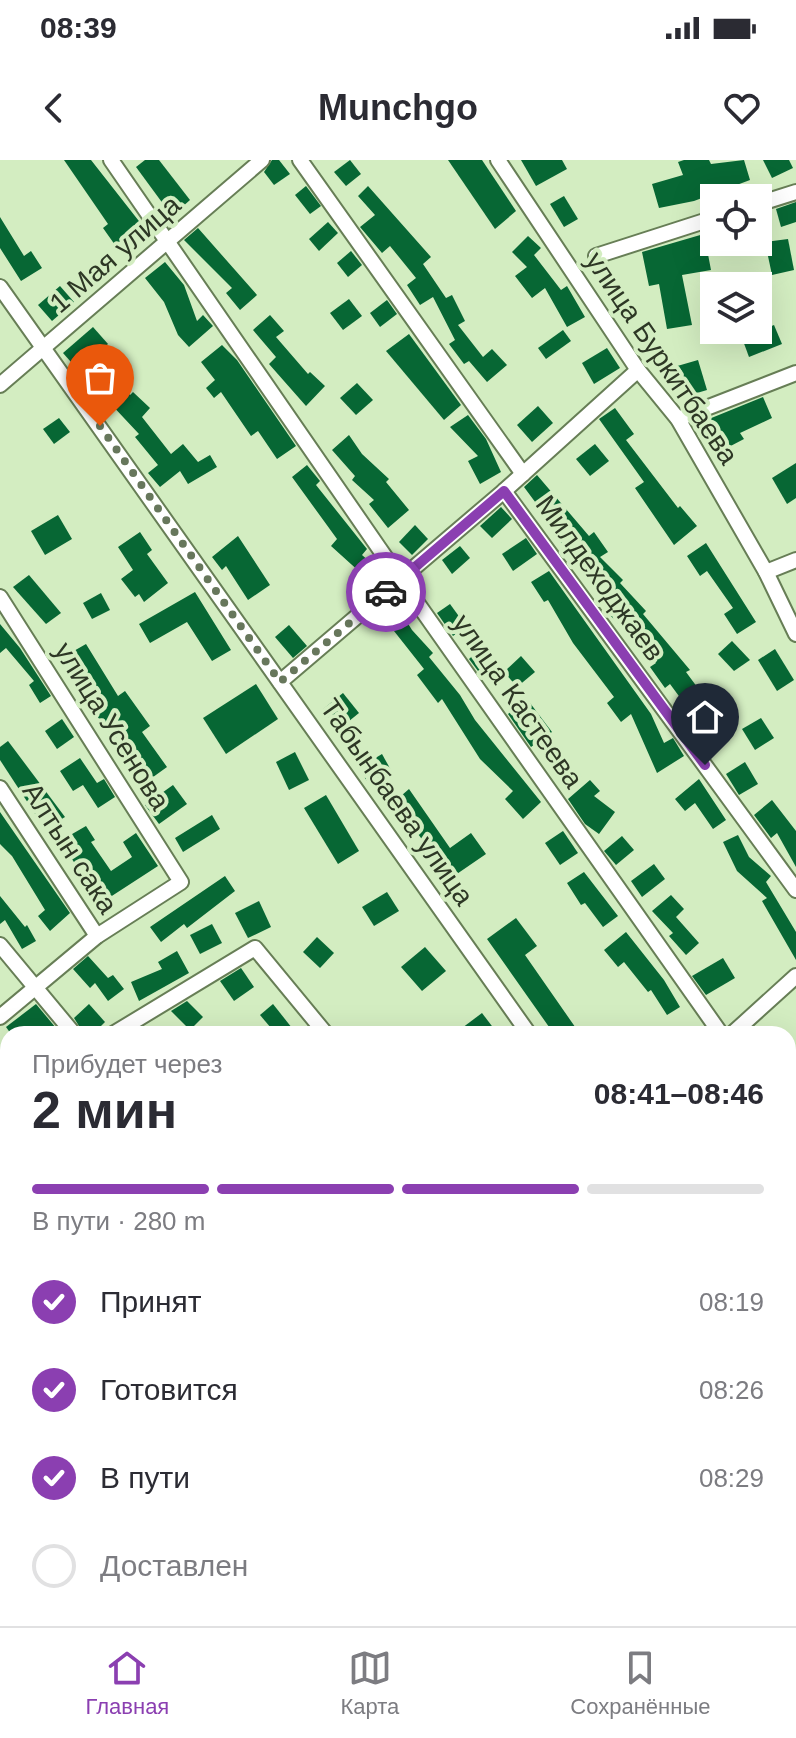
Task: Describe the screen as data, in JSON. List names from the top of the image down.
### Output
{
  "streets": {
    "street": [
      "1 Мая улица",
      "улица Буркитбаева",
      "Милдеходжаев",
      "улица Кастеева",
      "улица Усенова",
      "Табынбаева улица",
      "Алтын сака"
    ]
  },
  "crossings": [
    ["1 Мая улица", "улица Кастеева"],
    ["1 Мая улица", "Табынбаева улица"],
    ["улица Усенова", "Алтын сака"]
  ],
  "page": {
    "status": "08:39",
    "header": "Munchgo",
    "heading": ["2 мин", "Прибудет через", "08:41–08:46"],
    "bar": "В пути · 280 m",
    "list": [
      ["Принят", "08:19"],
      ["Готовится", "08:26"],
      ["В пути", "08:29"],
      "Доставлен"
    ],
    "tabs": ["Главная", "Карта", "Сохранённые"]
  }
}
